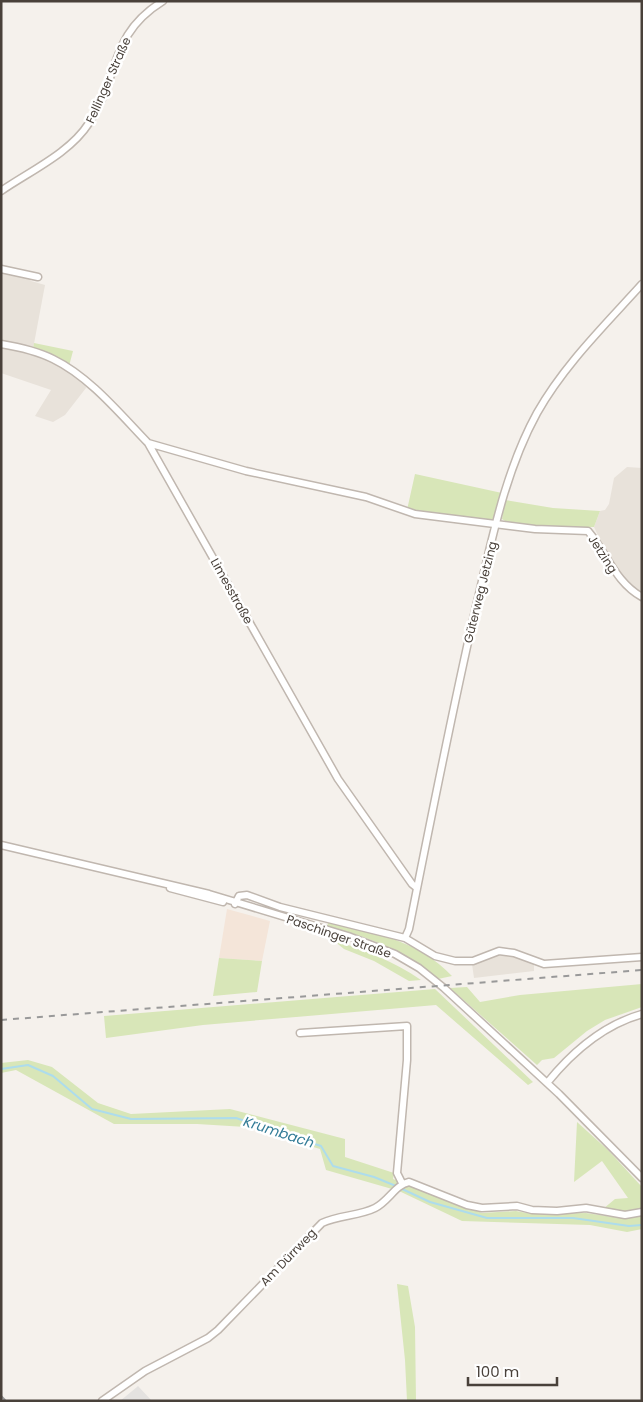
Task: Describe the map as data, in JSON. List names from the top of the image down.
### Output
{
  "streets": {
    "street": [
      "Fellinger Straße",
      "Jetzing",
      "Limesstraße",
      "Güterweg Jetzing",
      "Paschinger Straße",
      "Am Dürrweg"
    ]
  },
  "crossings": [
    ["Jetzing", "Güterweg Jetzing"],
    ["Limesstraße", "Güterweg Jetzing"]
  ],
  "water": ["Krumbach"],
  "scale_bar": "100 m"
}
